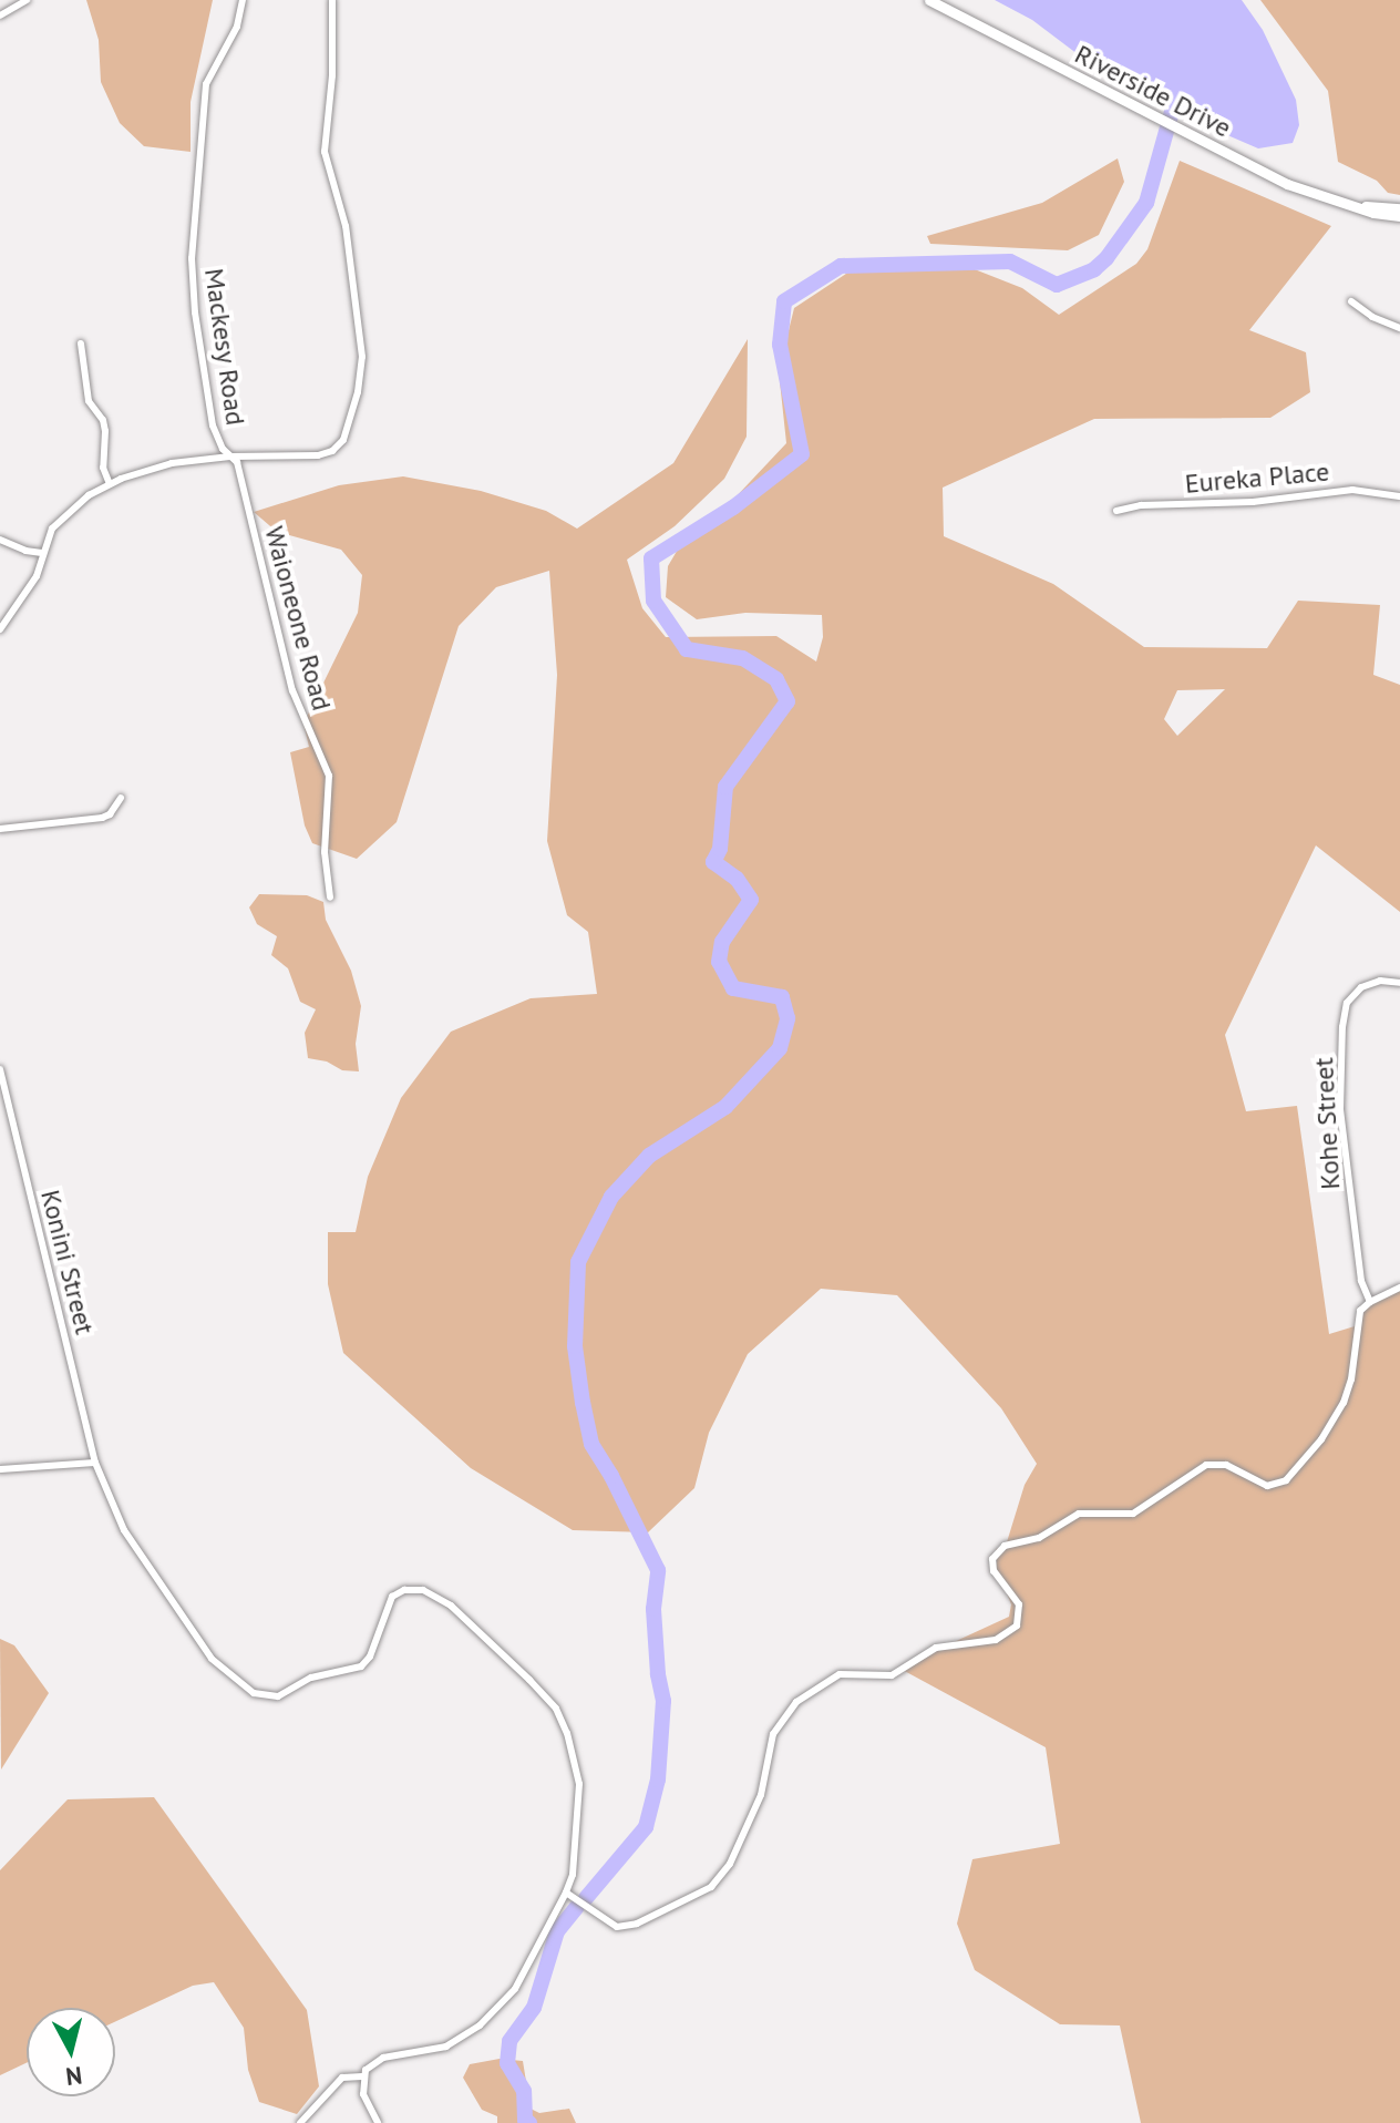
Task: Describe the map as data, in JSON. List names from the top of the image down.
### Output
{
  "streets": {
    "main road": ["Riverside Drive"],
    "street": [
      "Mackesy Road",
      "Eureka Place",
      "Waioneone Road",
      "Kohe Street",
      "Konini Street"
    ]
  },
  "crossings": [
    ["Mackesy Road", "Waioneone Road"]
  ],
  "north": "bottom"
}
